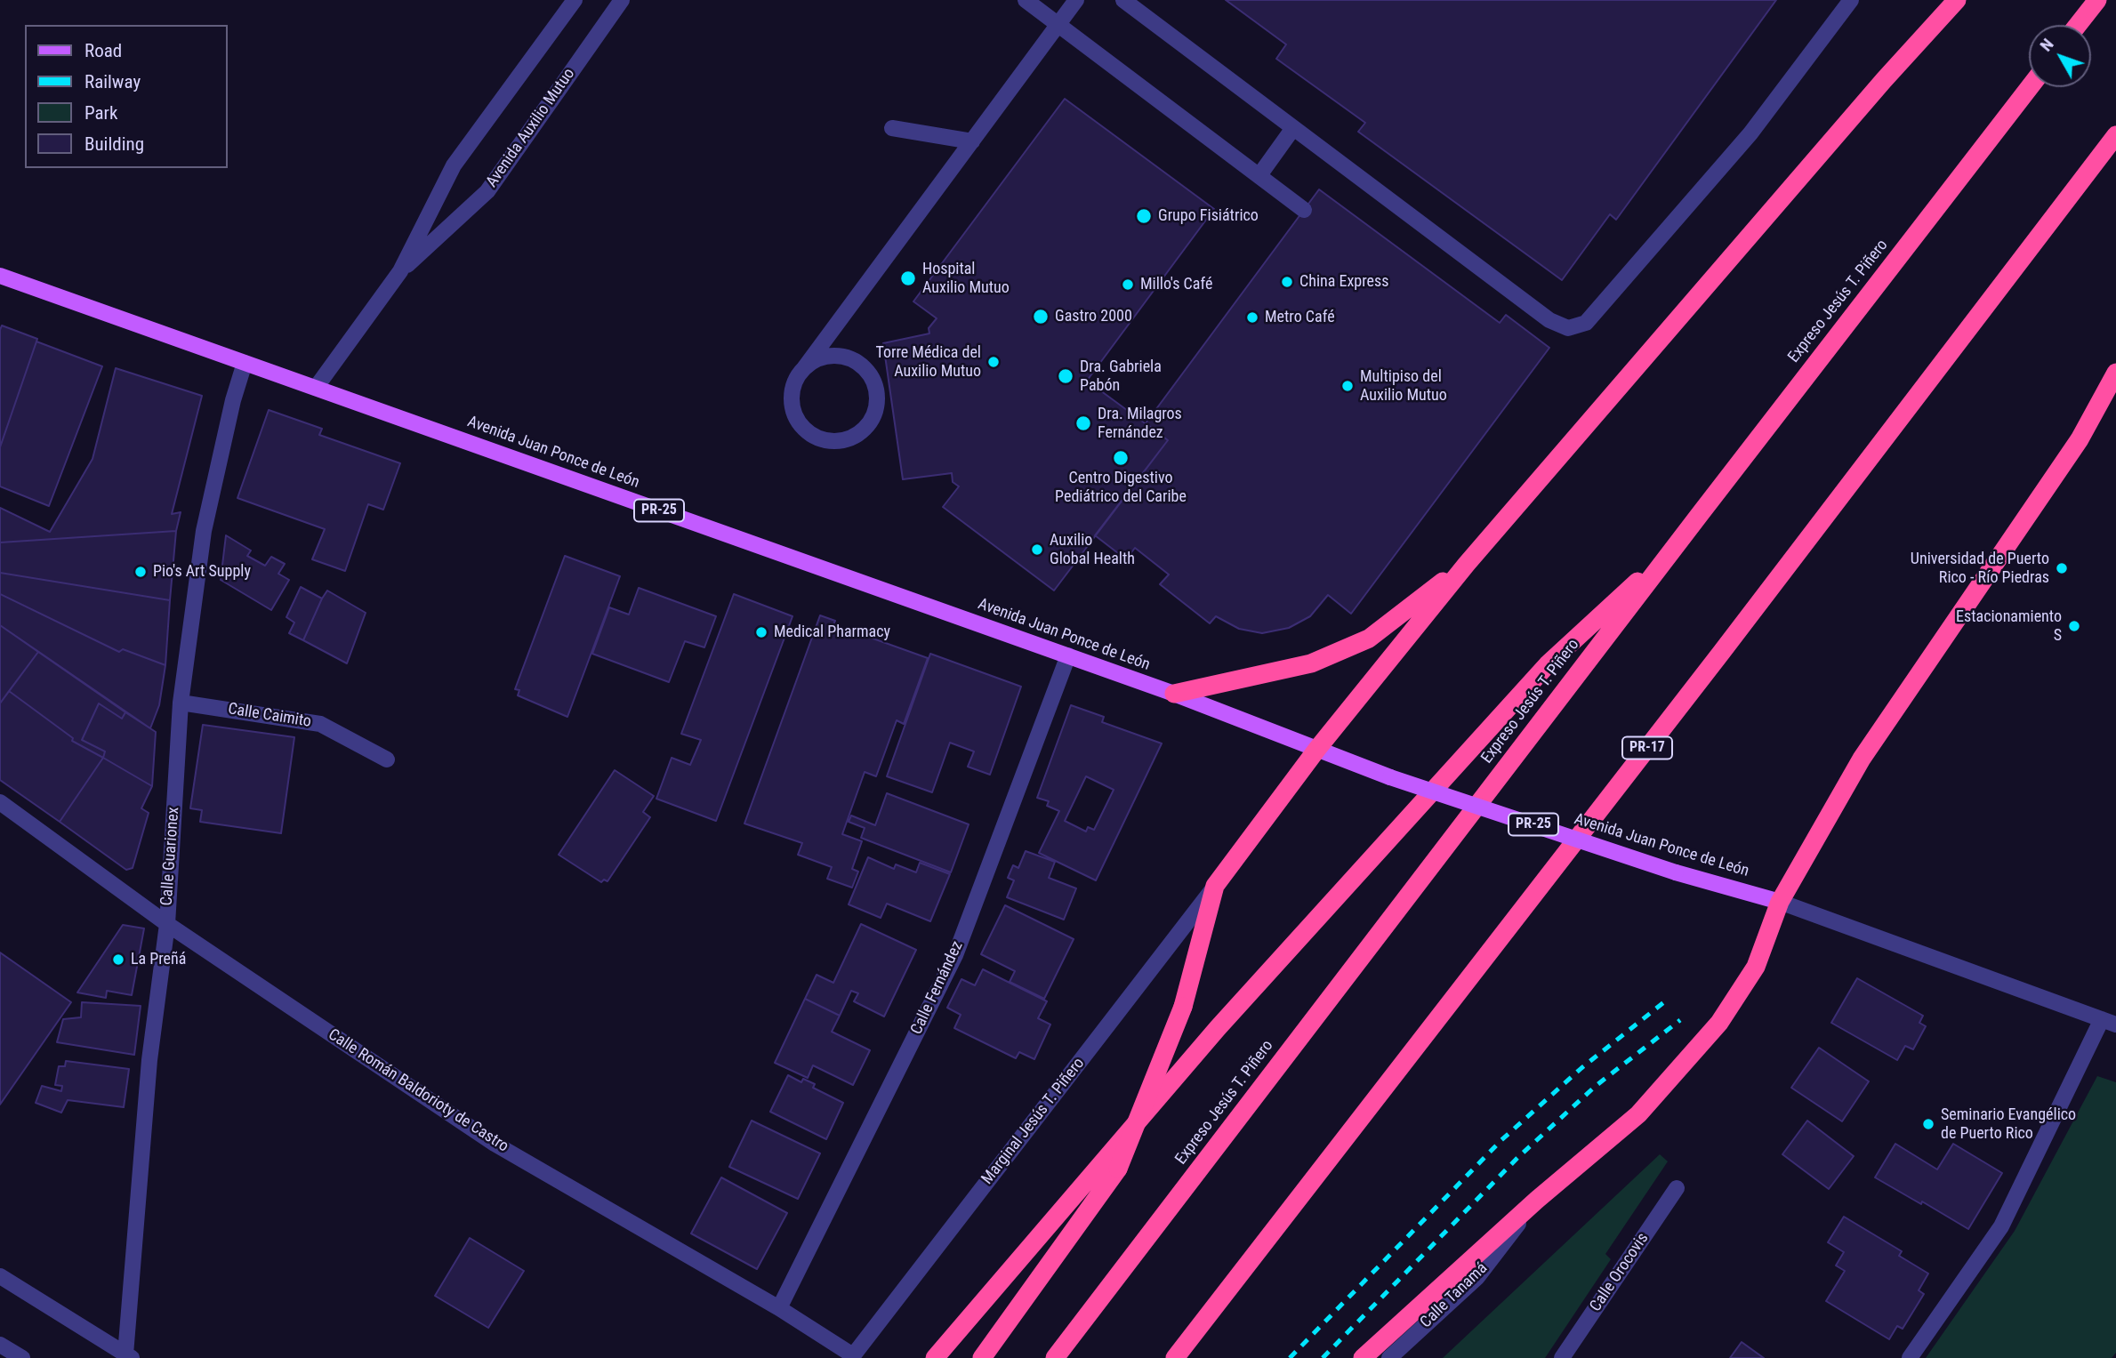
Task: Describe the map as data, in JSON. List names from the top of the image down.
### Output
{
  "streets": {
    "highway": ["Expreso Jesús T. Piñero", "PR-17"],
    "main road": ["Avenida Juan Ponce de León", "PR-25"],
    "street": [
      "Avenida Auxilio Mutuo",
      "Calle Caimito",
      "Calle Guarionex",
      "Calle Fernández",
      "Calle Román Baldorioty de Castro",
      "Marginal Jesús T. Piñero",
      "Calle Orocovis",
      "Calle Tanamá"
    ]
  },
  "crossings": [
    ["Avenida Auxilio Mutuo", "Avenida Juan Ponce de León"],
    ["Avenida Juan Ponce de León", "Calle Guarionex"],
    ["Avenida Juan Ponce de León", "Calle Fernández"],
    ["Calle Caimito", "Calle Guarionex"],
    ["Calle Guarionex", "Calle Román Baldorioty de Castro"],
    ["Calle Fernández", "Calle Román Baldorioty de Castro"],
    ["Calle Román Baldorioty de Castro", "Marginal Jesús T. Piñero"]
  ],
  "places": [
    "Grupo Fisiátrico",
    "Hospital Auxilio Mutuo",
    "China Express",
    "Millo's Café",
    "Gastro 2000",
    "Metro Café",
    "Torre Médica del Auxilio Mutuo",
    "Dra. Gabriela Pabón",
    "Multipiso del Auxilio Mutuo",
    "Dra. Milagros Fernández",
    "Centro Digestivo Pediátrico del Caribe",
    "Auxilio Global Health",
    "Universidad de Puerto Rico - Río Piedras",
    "Pio's Art Supply",
    "Estacionamiento S",
    "Medical Pharmacy",
    "La Preñá",
    "Seminario Evangélico de Puerto Rico"
  ],
  "legend": [
    "Road",
    "Railway",
    "Park",
    "Building"
  ],
  "north": "top left"
}
